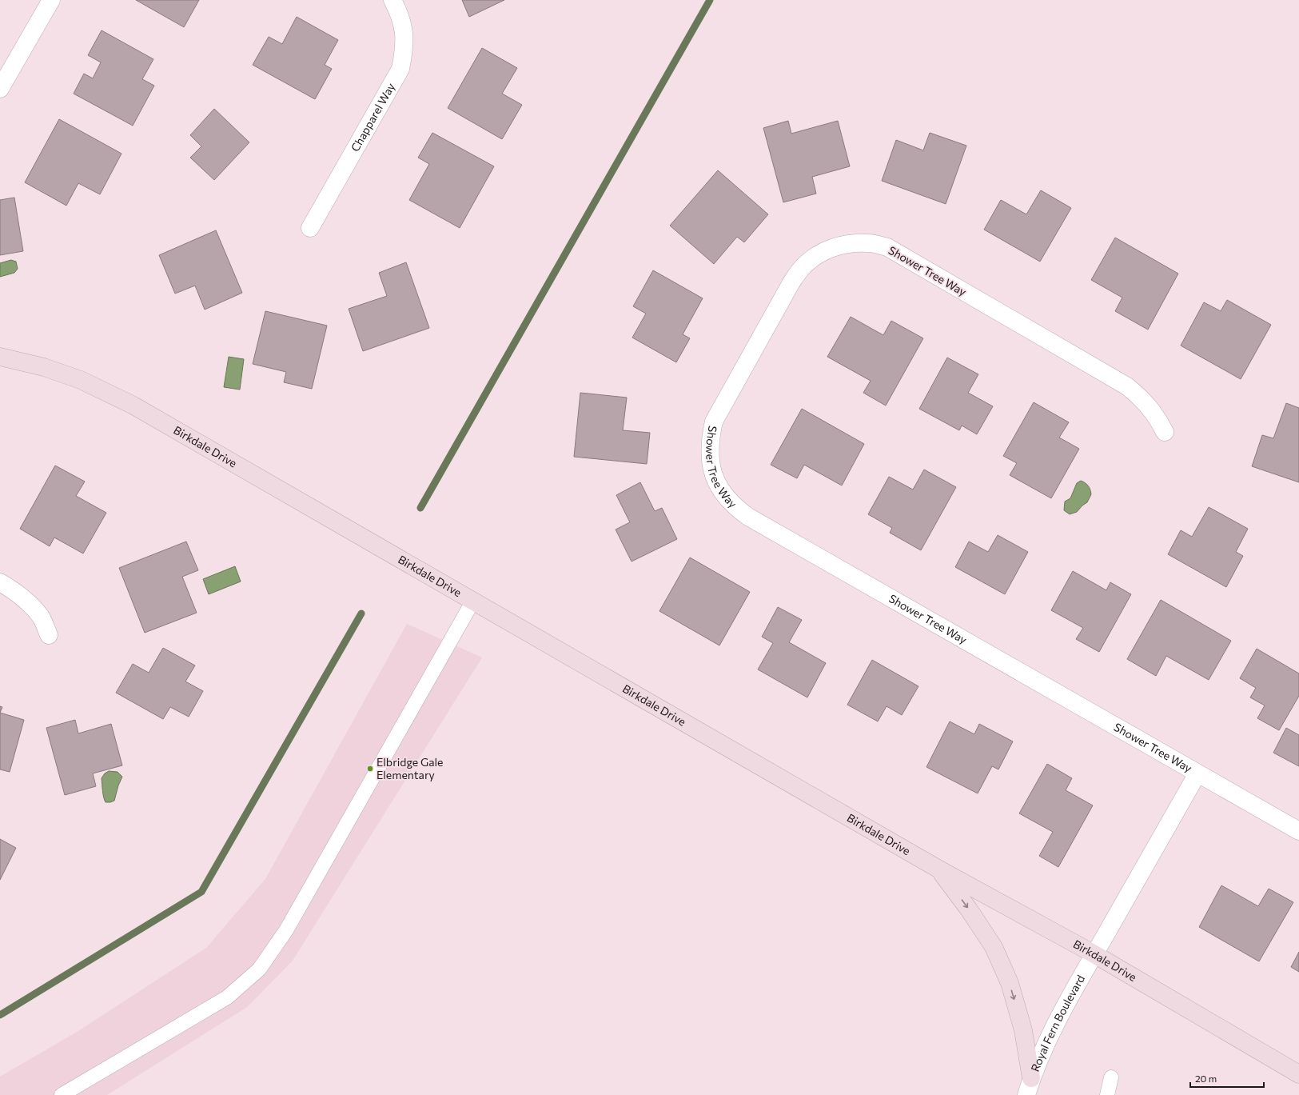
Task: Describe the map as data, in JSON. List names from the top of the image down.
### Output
{
  "streets": {
    "street": [
      "Chapparel Way",
      "Shower Tree Way",
      "Birkdale Drive",
      "Royal Fern Boulevard"
    ]
  },
  "crossings": [
    ["Shower Tree Way", "Birkdale Drive"],
    ["Shower Tree Way", "Royal Fern Boulevard"],
    ["Birkdale Drive", "Royal Fern Boulevard"]
  ],
  "places": ["Elbridge Gale Elementary"],
  "scale_bar": "20 m"
}
